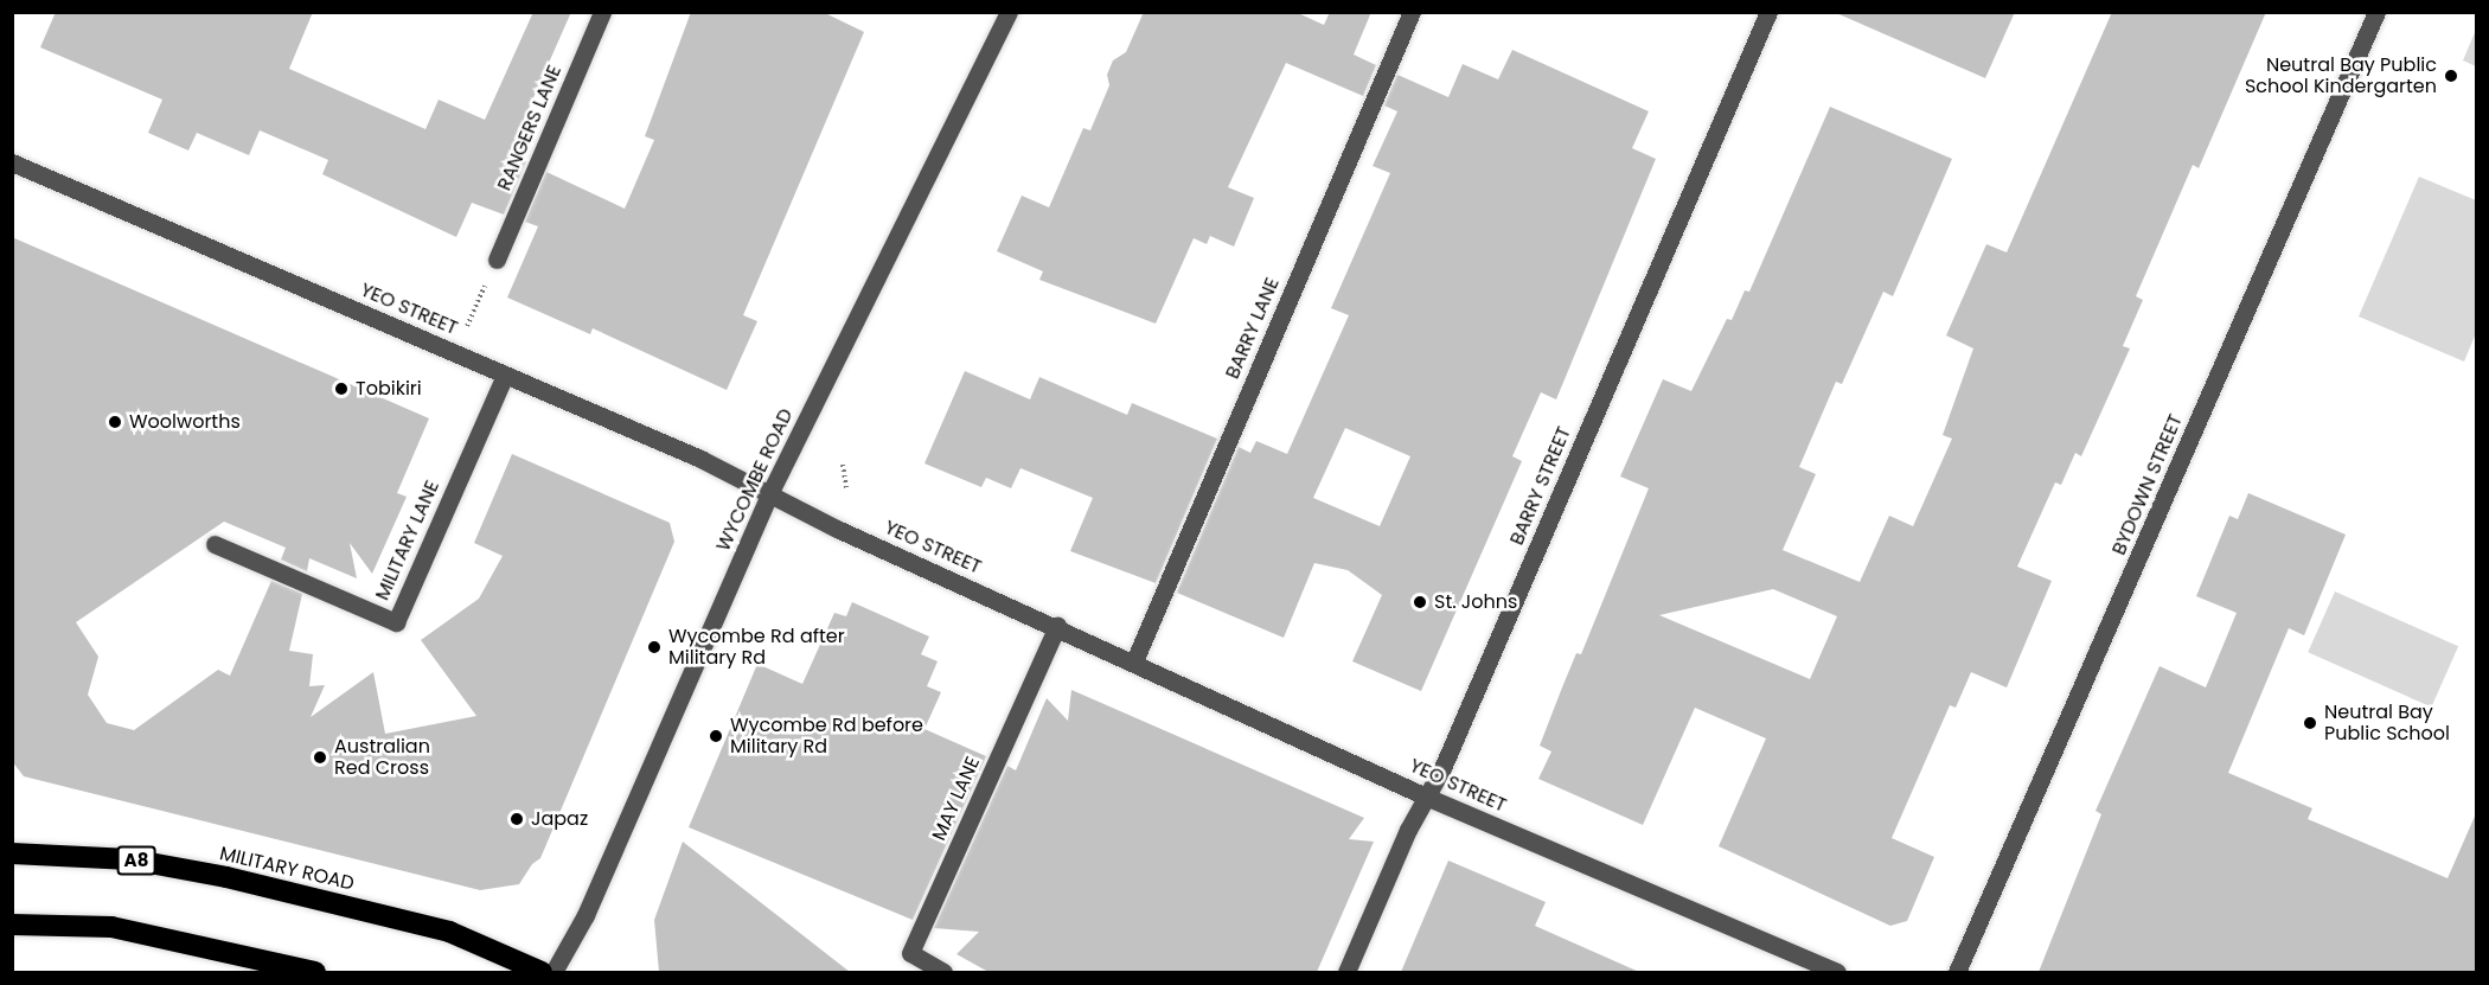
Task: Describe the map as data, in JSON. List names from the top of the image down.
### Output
{
  "streets": {
    "highway": ["A8", "MILITARY ROAD"],
    "street": [
      "RANGERS LANE",
      "YEO STREET",
      "BARRY LANE",
      "WYCOMBE ROAD",
      "BYDOWN STREET",
      "BARRY STREET",
      "MILITARY LANE",
      "MAY LANE"
    ]
  },
  "crossings": [
    ["YEO STREET", "BARRY LANE"],
    ["YEO STREET", "WYCOMBE ROAD"],
    ["YEO STREET", "BARRY STREET"],
    ["YEO STREET", "MILITARY LANE"],
    ["YEO STREET", "MAY LANE"]
  ],
  "places": [
    "Neutral Bay Public School Kindergarten",
    "Tobikiri",
    "Woolworths",
    "St. Johns",
    "Wycombe Rd after Military Rd",
    "Neutral Bay Public School",
    "Wycombe Rd before Military Rd",
    "Australian Red Cross",
    "Japaz"
  ]
}
